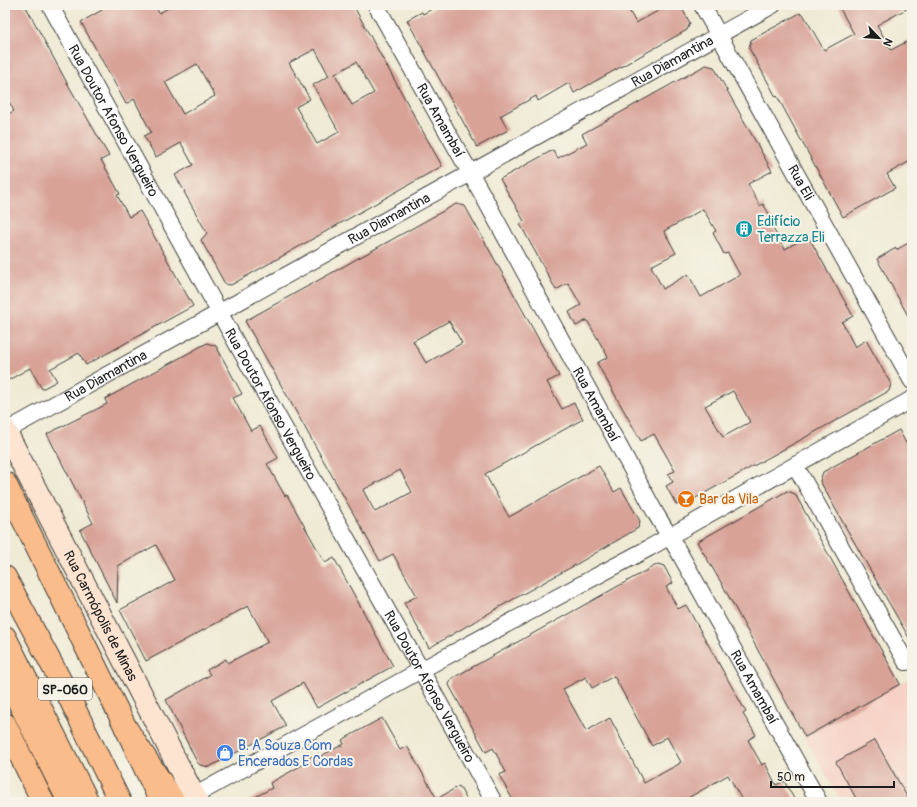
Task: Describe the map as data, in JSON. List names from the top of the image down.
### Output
{
  "streets": {
    "highway": ["SP-060"],
    "main road": ["Rua Carmópolis de Minas"],
    "street": [
      "Rua Diamantina",
      "Rua Amambaí",
      "Rua Doutor Afonso Vergueiro",
      "Rua Eli"
    ]
  },
  "crossings": [
    ["Rua Diamantina", "Rua Amambaí"],
    ["Rua Diamantina", "Rua Doutor Afonso Vergueiro"],
    ["Rua Diamantina", "Rua Eli"],
    ["Rua Diamantina", "Rua Carmópolis de Minas"]
  ],
  "places": {
    "building": ["Edifício Terrazza Eli"],
    "bar": ["Bar da Vila"],
    "shop": ["B. A Souza Com Encerados E Cordas"]
  },
  "scale_bar": "50 m",
  "north": "bottom right"
}
